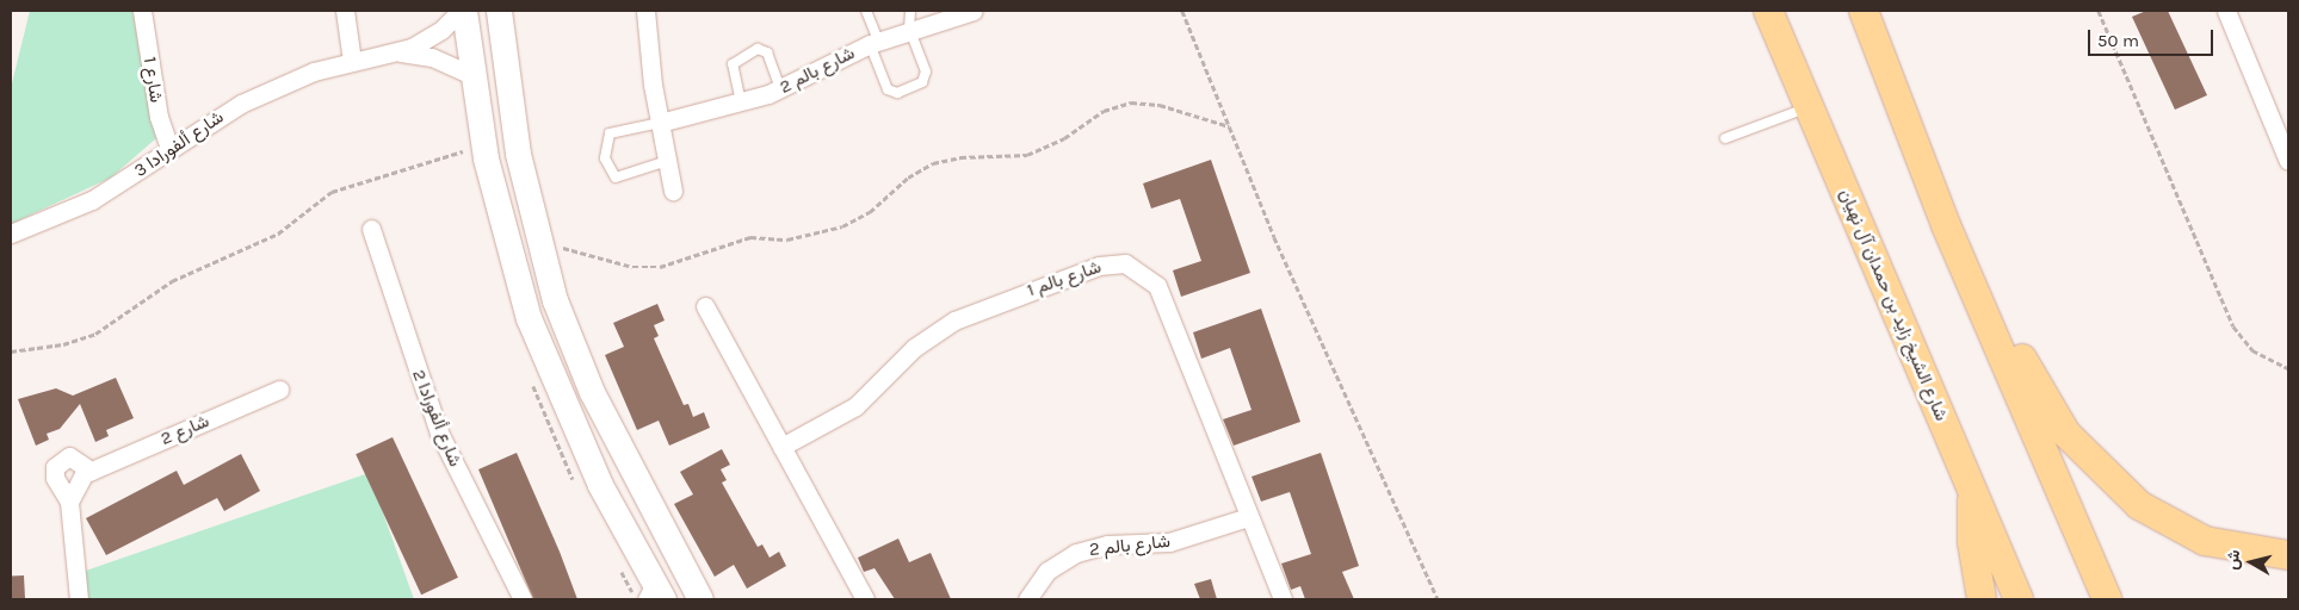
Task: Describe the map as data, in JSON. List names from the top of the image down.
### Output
{
  "streets": {
    "main road": ["شارع الشيخ زايد بن حمدان آل نهيان"],
    "street": [
      "شارع بالم 2",
      "شارع 1",
      "شارع ألفورادا 3",
      "شارع بالم 1",
      "شارع ألفورادا 2",
      "شارع 2"
    ]
  },
  "crossings": [
    ["شارع بالم 2", "شارع بالم 1"],
    ["شارع 1", "شارع ألفورادا 3"]
  ],
  "scale_bar": "50 m",
  "north": "left"
}
